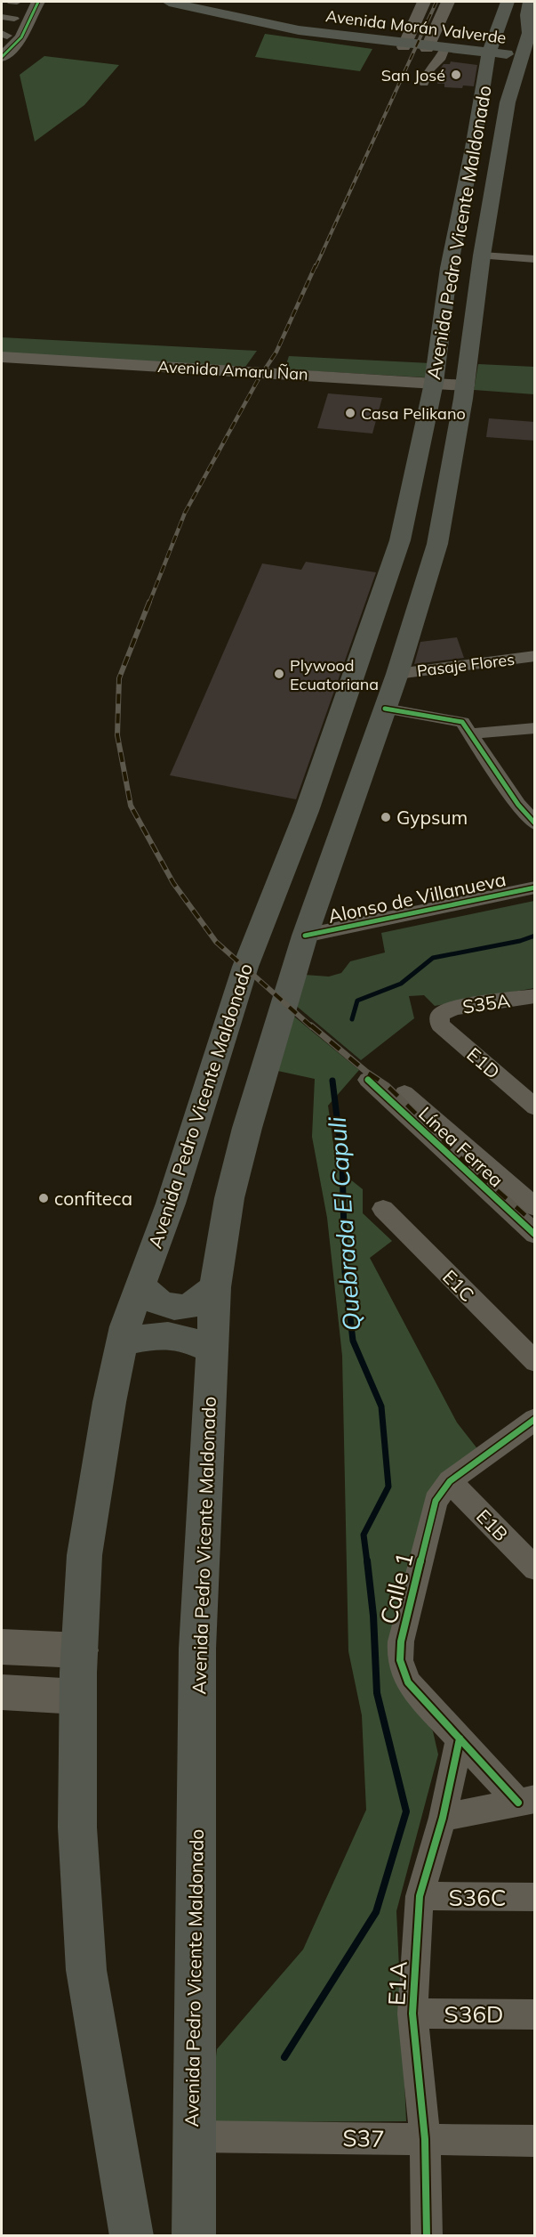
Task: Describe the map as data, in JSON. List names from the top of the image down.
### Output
{
  "streets": {
    "main road": ["Avenida Morán Valverde", "Avenida Pedro Vicente Maldonado", "Avenida Amaru Ñan"],
    "street": [
      "Pasaje Flores",
      "Alonso de Villanueva",
      "S35A",
      "E1D",
      "Línea Ferrea",
      "E1C",
      "E1B",
      "Calle 1",
      "S36C",
      "E1A",
      "S36D",
      "S37"
    ]
  },
  "crossings": [
    ["Avenida Morán Valverde", "Avenida Pedro Vicente Maldonado"],
    ["Avenida Pedro Vicente Maldonado", "Avenida Amaru Ñan"],
    ["Avenida Pedro Vicente Maldonado", "Pasaje Flores"],
    ["Avenida Pedro Vicente Maldonado", "Alonso de Villanueva"],
    ["Avenida Pedro Vicente Maldonado", "S37"],
    ["S35A", "E1D"],
    ["E1B", "Calle 1"],
    ["Calle 1", "E1A"],
    ["S36C", "E1A"],
    ["E1A", "S36D"],
    ["E1A", "S37"]
  ],
  "water": ["Quebrada El Capuli"],
  "places": [
    "San José",
    "Casa Pelikano",
    "Plywood Ecuatoriana",
    "Gypsum",
    "confiteca"
  ]
}
